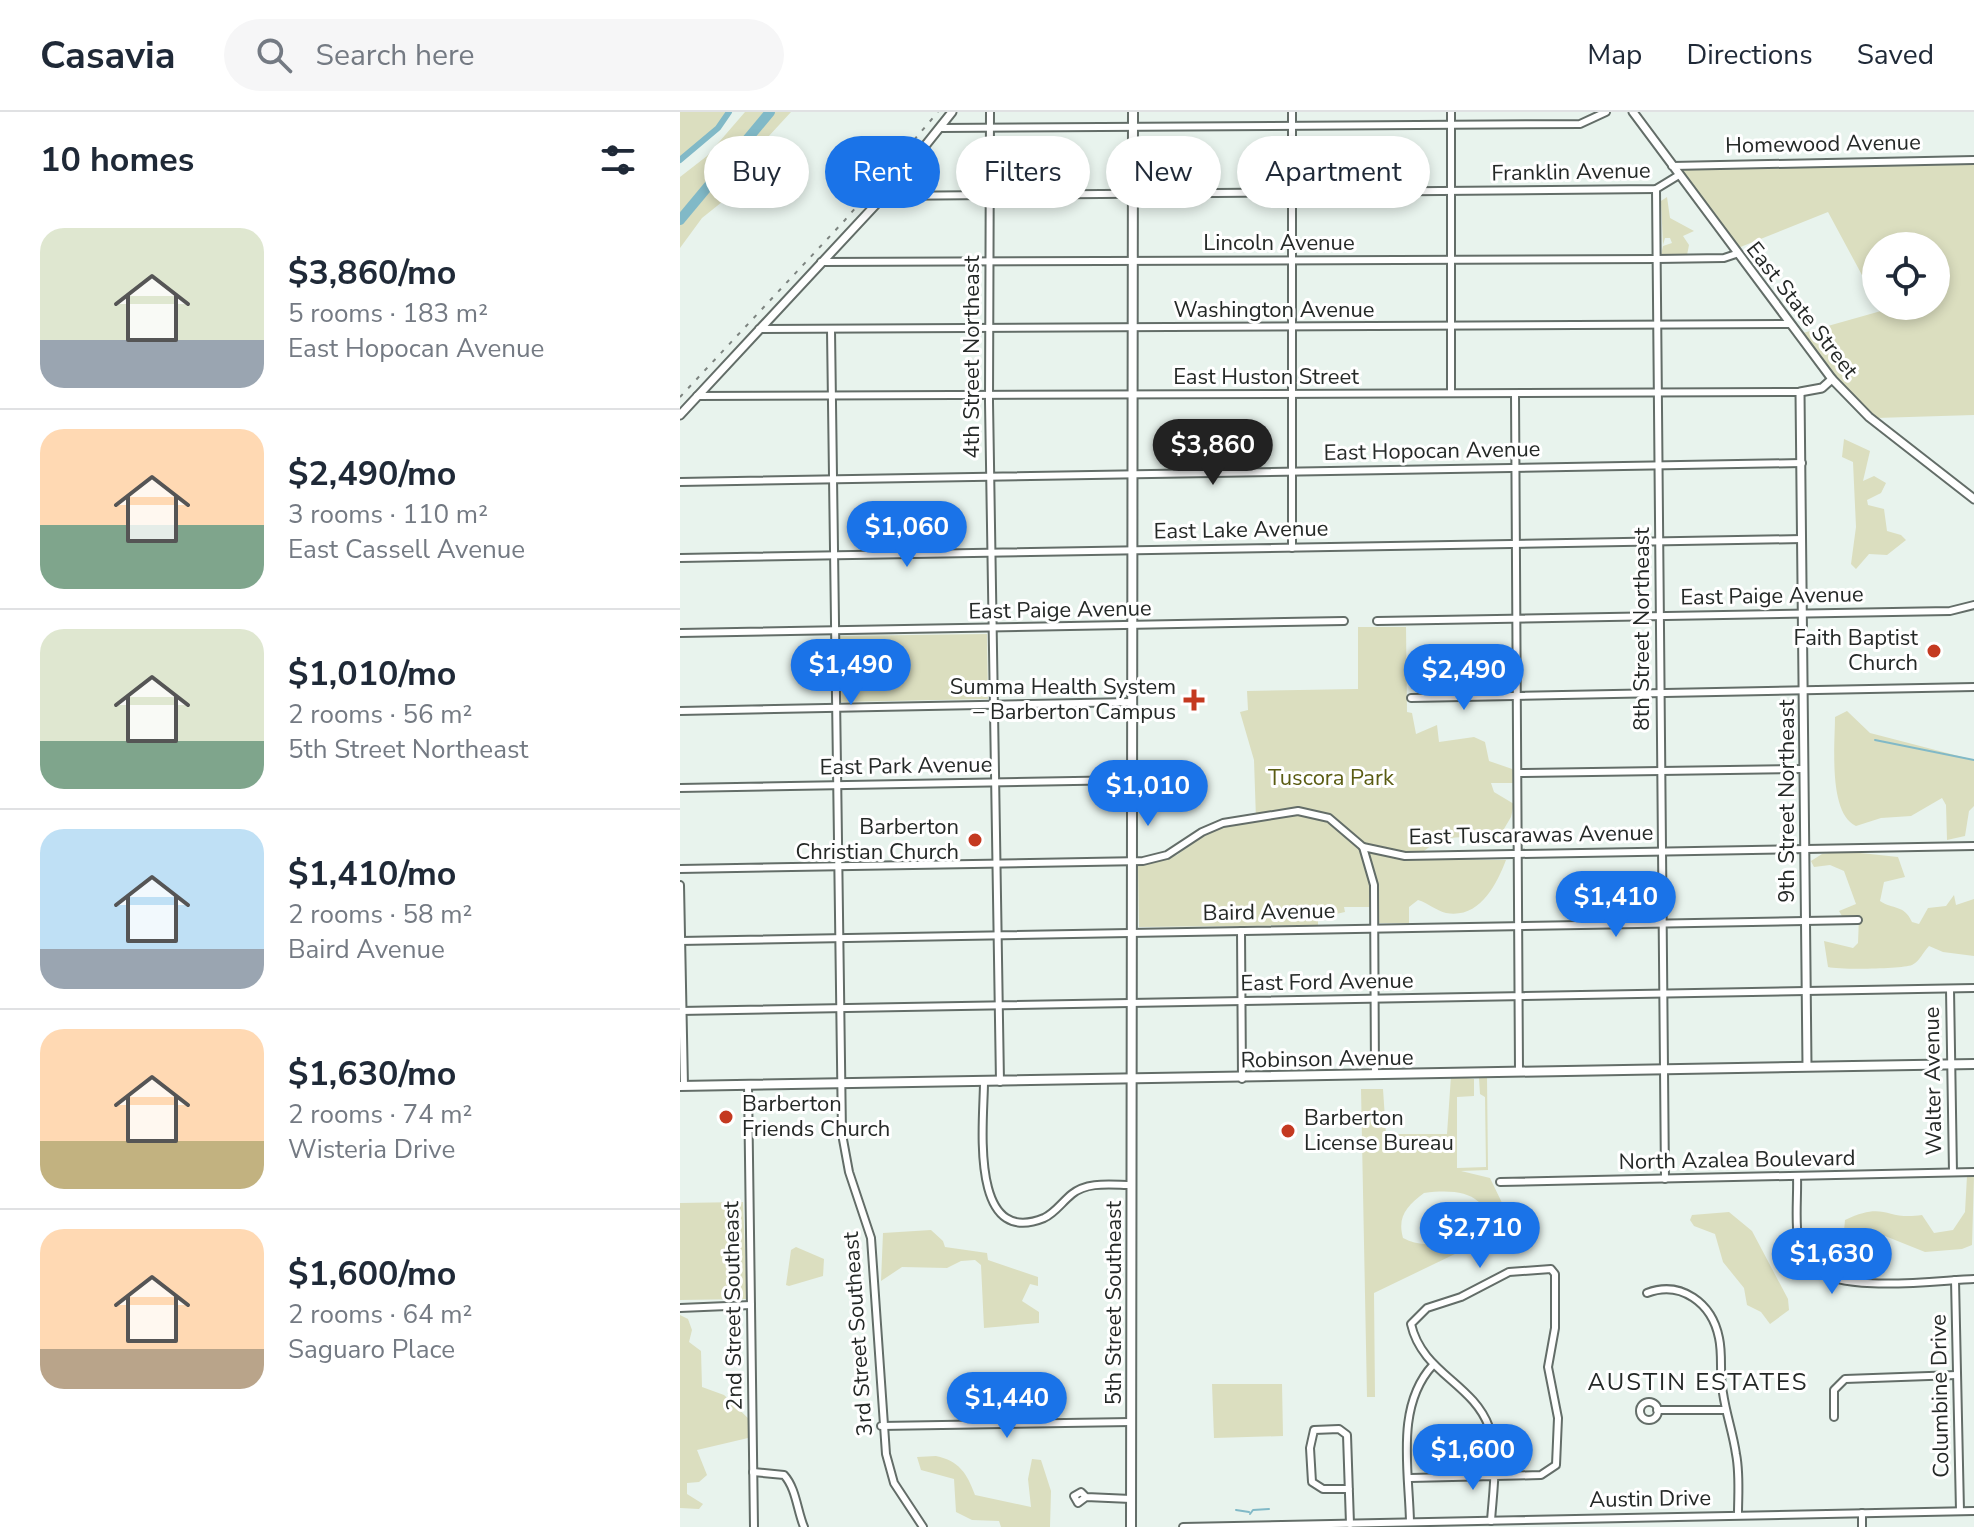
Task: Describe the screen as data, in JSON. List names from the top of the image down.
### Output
{
  "streets": {
    "main road": ["Robinson Avenue", "5th Street Southeast"],
    "street": [
      "Homewood Avenue",
      "Franklin Avenue",
      "Lincoln Avenue",
      "Washington Avenue",
      "East State Street",
      "4th Street Northeast",
      "East Huston Street",
      "East Hopocan Avenue",
      "East Lake Avenue",
      "East Paige Avenue",
      "8th Street Northeast",
      "East Park Avenue",
      "9th Street Northeast",
      "East Tuscarawas Avenue",
      "Baird Avenue",
      "East Ford Avenue",
      "Walter Avenue",
      "North Azalea Boulevard",
      "2nd Street Southeast",
      "3rd Street Southeast",
      "Columbine Drive",
      "Austin Drive"
    ]
  },
  "crossings": [
    ["Homewood Avenue", "East State Street"],
    ["Franklin Avenue", "East State Street"],
    ["Franklin Avenue", "8th Street Northeast"],
    ["Lincoln Avenue", "East State Street"],
    ["Lincoln Avenue", "4th Street Northeast"],
    ["Lincoln Avenue", "8th Street Northeast"],
    ["Lincoln Avenue", "5th Street Southeast"],
    ["Washington Avenue", "East State Street"],
    ["Washington Avenue", "4th Street Northeast"],
    ["Washington Avenue", "8th Street Northeast"],
    ["Washington Avenue", "5th Street Southeast"],
    ["Washington Avenue", "3rd Street Southeast"],
    ["East State Street", "East Huston Street"],
    ["4th Street Northeast", "East Huston Street"],
    ["4th Street Northeast", "East Hopocan Avenue"],
    ["4th Street Northeast", "East Lake Avenue"],
    ["4th Street Northeast", "East Paige Avenue"],
    ["4th Street Northeast", "East Park Avenue"],
    ["4th Street Northeast", "East Tuscarawas Avenue"],
    ["4th Street Northeast", "Baird Avenue"],
    ["4th Street Northeast", "East Ford Avenue"],
    ["4th Street Northeast", "Robinson Avenue"],
    ["East Huston Street", "8th Street Northeast"],
    ["East Huston Street", "9th Street Northeast"],
    ["East Huston Street", "5th Street Southeast"],
    ["East Huston Street", "3rd Street Southeast"],
    ["East Hopocan Avenue", "8th Street Northeast"],
    ["East Hopocan Avenue", "9th Street Northeast"],
    ["East Hopocan Avenue", "5th Street Southeast"],
    ["East Hopocan Avenue", "3rd Street Southeast"],
    ["East Lake Avenue", "8th Street Northeast"],
    ["East Lake Avenue", "9th Street Northeast"],
    ["East Lake Avenue", "5th Street Southeast"],
    ["East Lake Avenue", "3rd Street Southeast"],
    ["East Paige Avenue", "8th Street Northeast"],
    ["East Paige Avenue", "9th Street Northeast"],
    ["East Paige Avenue", "5th Street Southeast"],
    ["East Paige Avenue", "3rd Street Southeast"],
    ["8th Street Northeast", "East Tuscarawas Avenue"],
    ["8th Street Northeast", "Baird Avenue"],
    ["8th Street Northeast", "East Ford Avenue"],
    ["8th Street Northeast", "Robinson Avenue"],
    ["8th Street Northeast", "North Azalea Boulevard"],
    ["East Park Avenue", "5th Street Southeast"],
    ["East Park Avenue", "3rd Street Southeast"],
    ["9th Street Northeast", "East Tuscarawas Avenue"],
    ["9th Street Northeast", "Baird Avenue"],
    ["9th Street Northeast", "East Ford Avenue"],
    ["9th Street Northeast", "Robinson Avenue"],
    ["East Tuscarawas Avenue", "5th Street Southeast"],
    ["East Tuscarawas Avenue", "3rd Street Southeast"],
    ["Baird Avenue", "5th Street Southeast"],
    ["Baird Avenue", "3rd Street Southeast"],
    ["East Ford Avenue", "Walter Avenue"],
    ["East Ford Avenue", "5th Street Southeast"],
    ["East Ford Avenue", "3rd Street Southeast"],
    ["Robinson Avenue", "Walter Avenue"],
    ["Robinson Avenue", "5th Street Southeast"],
    ["Robinson Avenue", "2nd Street Southeast"],
    ["Robinson Avenue", "3rd Street Southeast"],
    ["Walter Avenue", "North Azalea Boulevard"],
    ["Columbine Drive", "Austin Drive"]
  ],
  "districts": ["AUSTIN ESTATES"],
  "parks": ["Tuscora Park"],
  "places": {
    "other": [
      "Faith Baptist Church",
      "Barberton Christian Church",
      "Barberton Friends Church",
      "Barberton License Bureau"
    ],
    "health": ["Summa Health System – Barberton Campus"]
  },
  "page": {
    "header": "Casavia",
    "search": "Search here",
    "nav": ["Map", "Directions", "Saved"],
    "heading": "10 homes",
    "chip": [
      "Buy",
      "Rent",
      "Filters",
      "New",
      "Apartment"
    ],
    "list": [
      {
        "name": "$3,860/mo",
        "note": "5 rooms · 183 m² · East Hopocan Avenue"
      },
      {
        "name": "$2,490/mo",
        "note": "3 rooms · 110 m² · East Cassell Avenue"
      },
      {
        "name": "$1,010/mo",
        "note": "2 rooms · 56 m² · 5th Street Northeast"
      },
      {
        "name": "$1,410/mo",
        "note": "2 rooms · 58 m² · Baird Avenue"
      },
      {
        "name": "$1,630/mo",
        "note": "2 rooms · 74 m² · Wisteria Drive"
      },
      {
        "name": "$1,600/mo",
        "note": "2 rooms · 64 m² · Saguaro Place"
      }
    ],
    "price": [
      "$3,860",
      "$1,060",
      "$1,490",
      "$2,490",
      "$1,010",
      "$1,410",
      "$2,710",
      "$1,630",
      "$1,440",
      "$1,600"
    ]
  }
}
